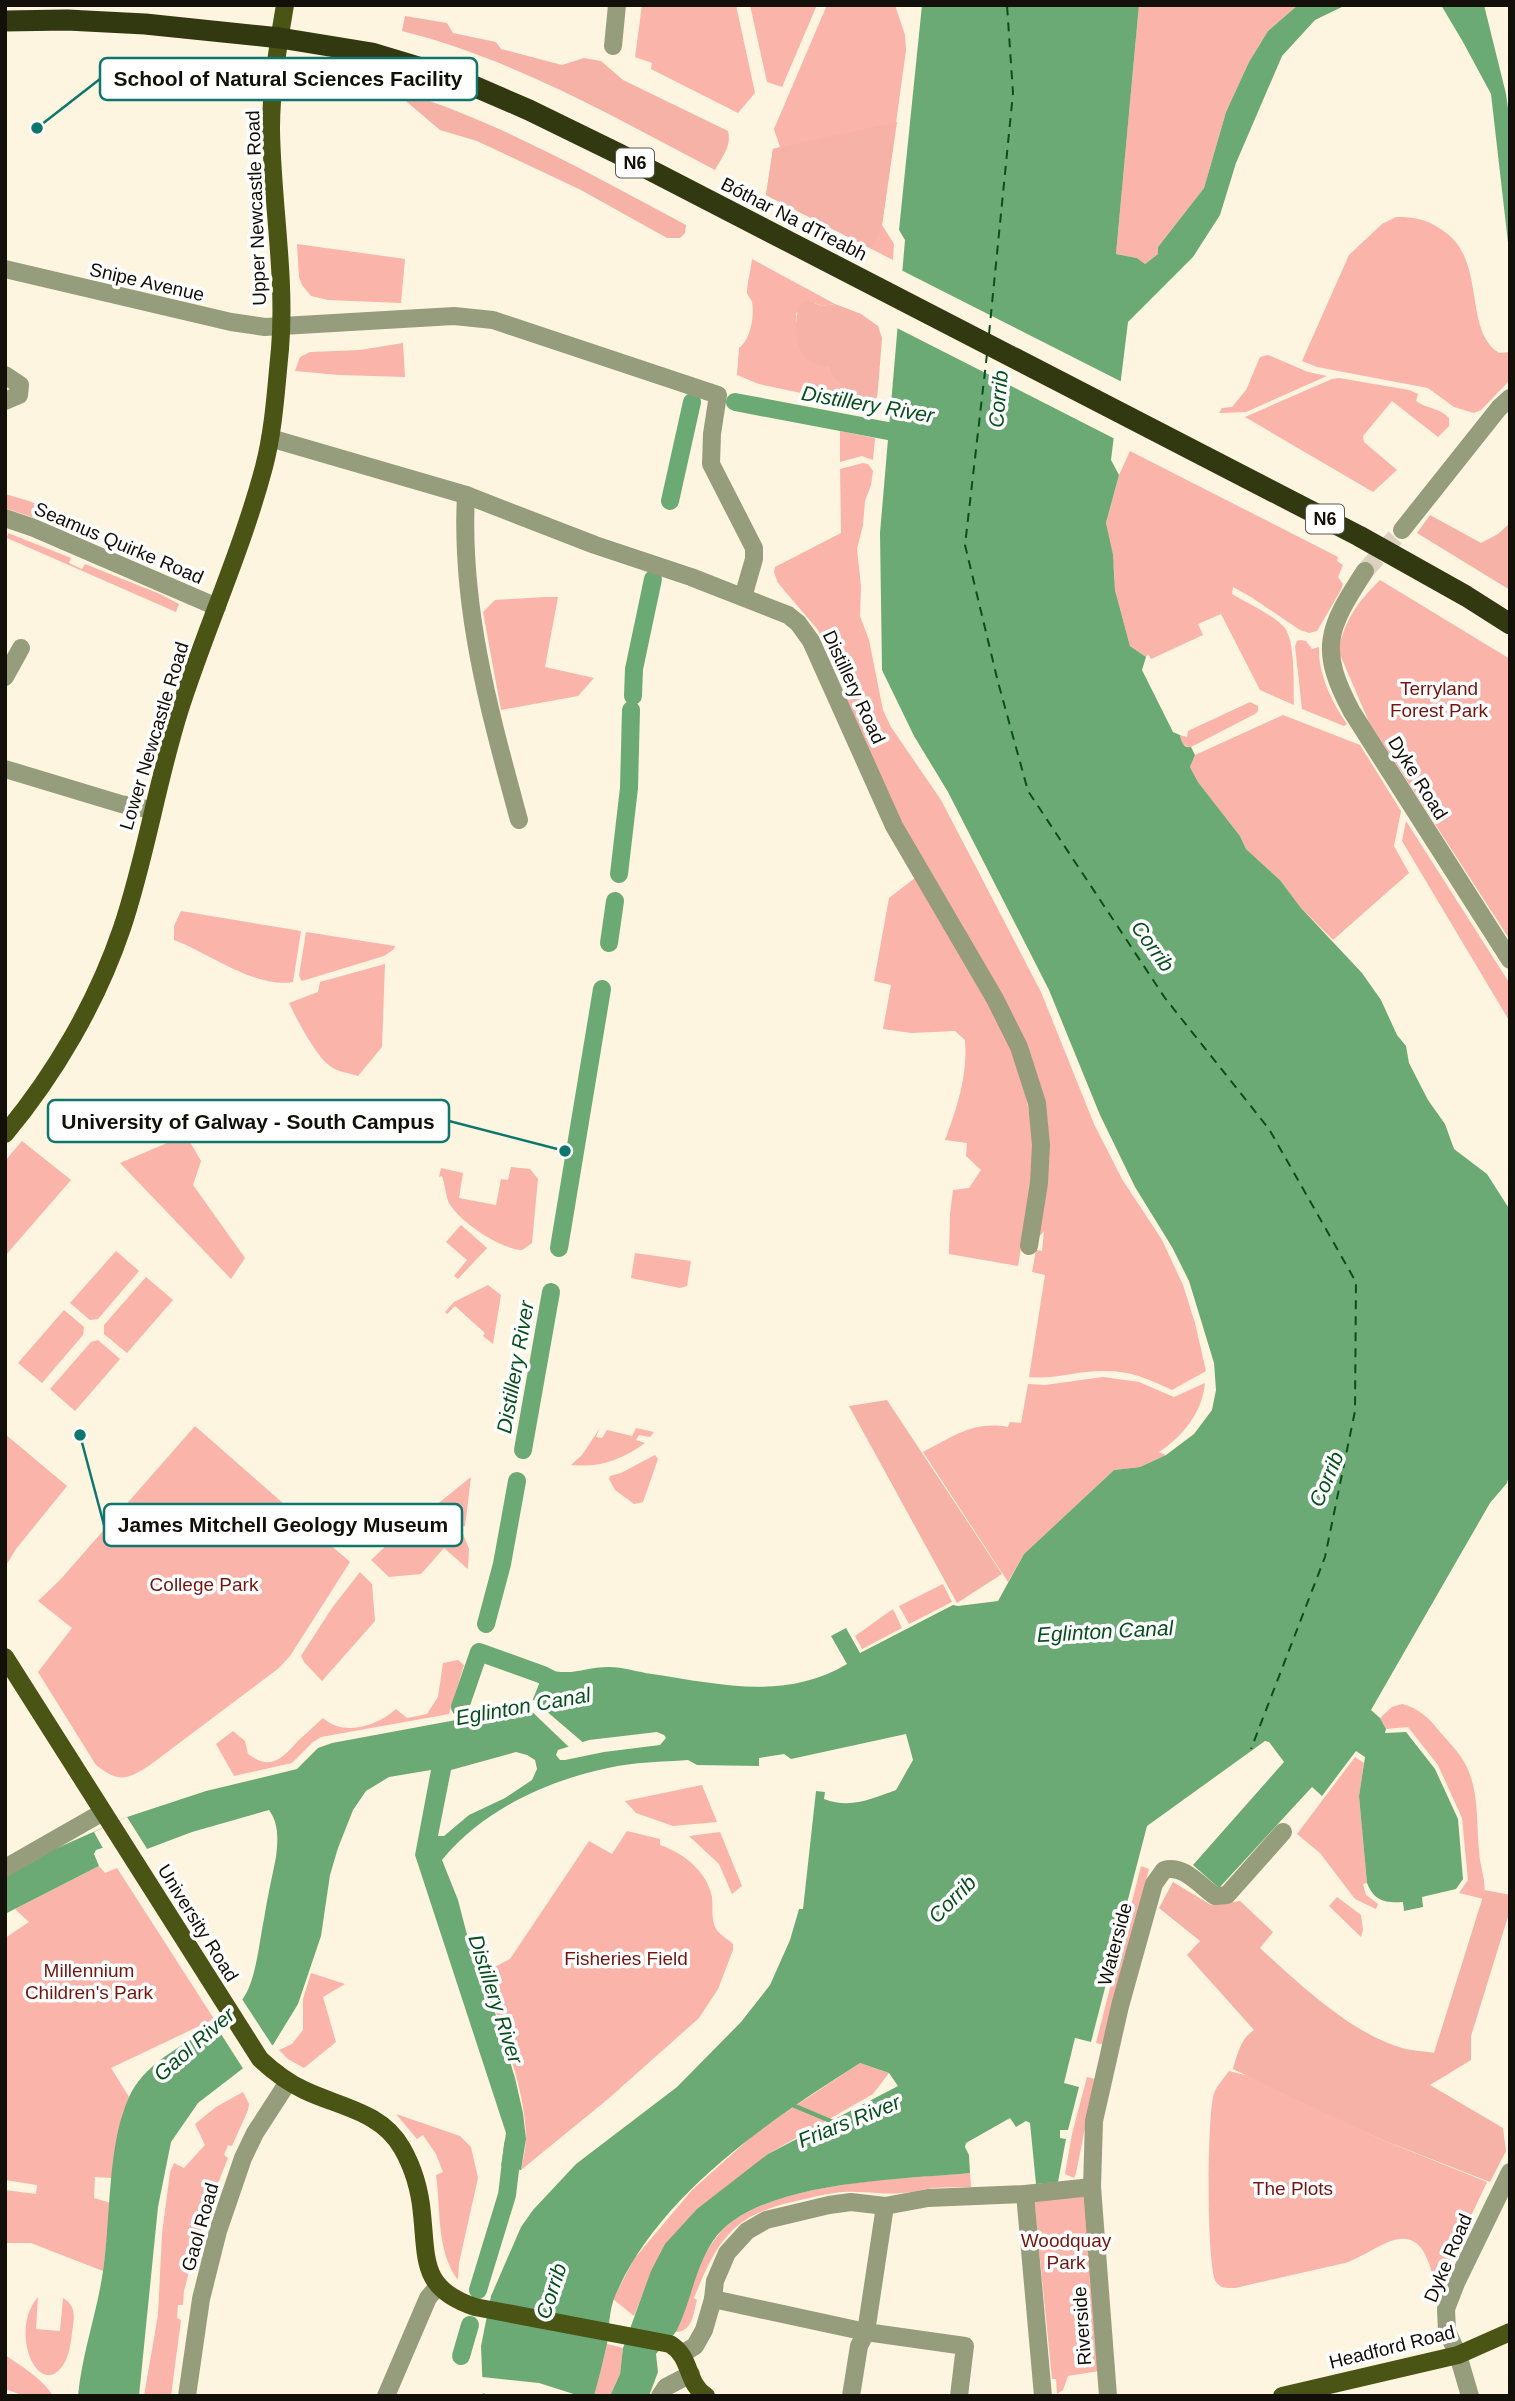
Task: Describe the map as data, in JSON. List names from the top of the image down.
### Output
{
  "streets": {
    "highway": ["N6", "Bóthar Na dTreabh"],
    "main road": [
      "Upper Newcastle Road",
      "Lower Newcastle Road",
      "University Road",
      "Headford Road"
    ],
    "street": [
      "Snipe Avenue",
      "Seamus Quirke Road",
      "Distillery Road",
      "Dyke Road",
      "Waterside",
      "Gaol Road",
      "Riverside"
    ]
  },
  "crossings": [
    ["Upper Newcastle Road", "Bóthar Na dTreabh"],
    ["Upper Newcastle Road", "Snipe Avenue"],
    ["Upper Newcastle Road", "Lower Newcastle Road"],
    ["Snipe Avenue", "Distillery Road"],
    ["Snipe Avenue", "Lower Newcastle Road"],
    ["Seamus Quirke Road", "Lower Newcastle Road"],
    ["Distillery Road", "Lower Newcastle Road"],
    ["Dyke Road", "Headford Road"],
    ["University Road", "Gaol Road"],
    ["Waterside", "Riverside"]
  ],
  "water": [
    "Corrib",
    "Distillery River",
    "Eglinton Canal",
    "Gaol River",
    "Friars River"
  ],
  "parks": [
    "Terryland Forest Park",
    "College Park",
    "Fisheries Field",
    "Millennium Children's Park",
    "The Plots",
    "Woodquay Park"
  ],
  "places": ["School of Natural Sciences Facility", "University of Galway - South Campus", "James Mitchell Geology Museum"]
}
